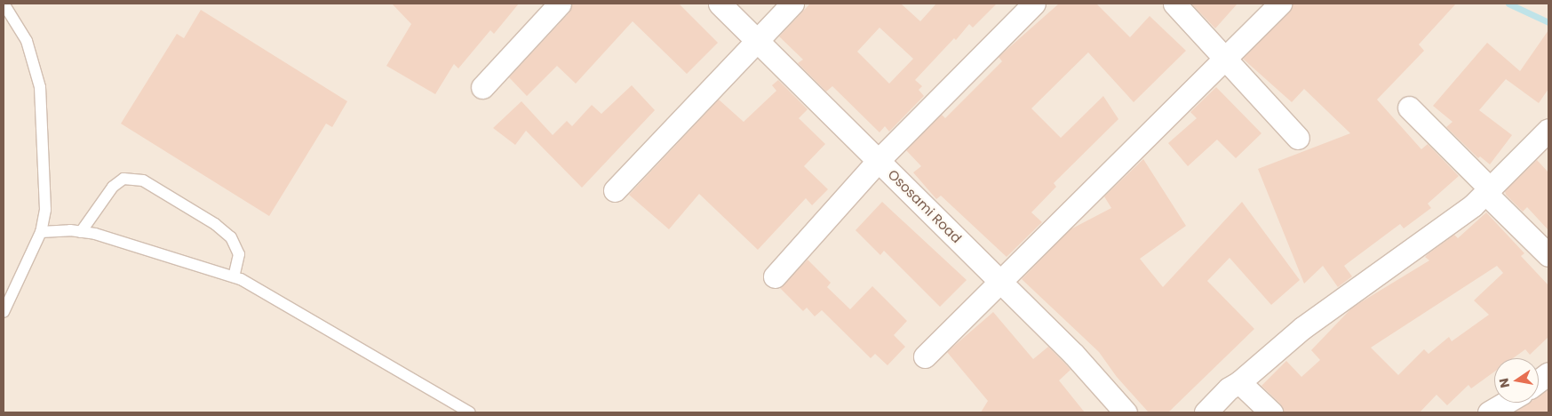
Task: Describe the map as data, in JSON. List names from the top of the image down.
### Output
{
  "streets": {
    "street": ["Ososami Road"]
  },
  "north": "left"
}
